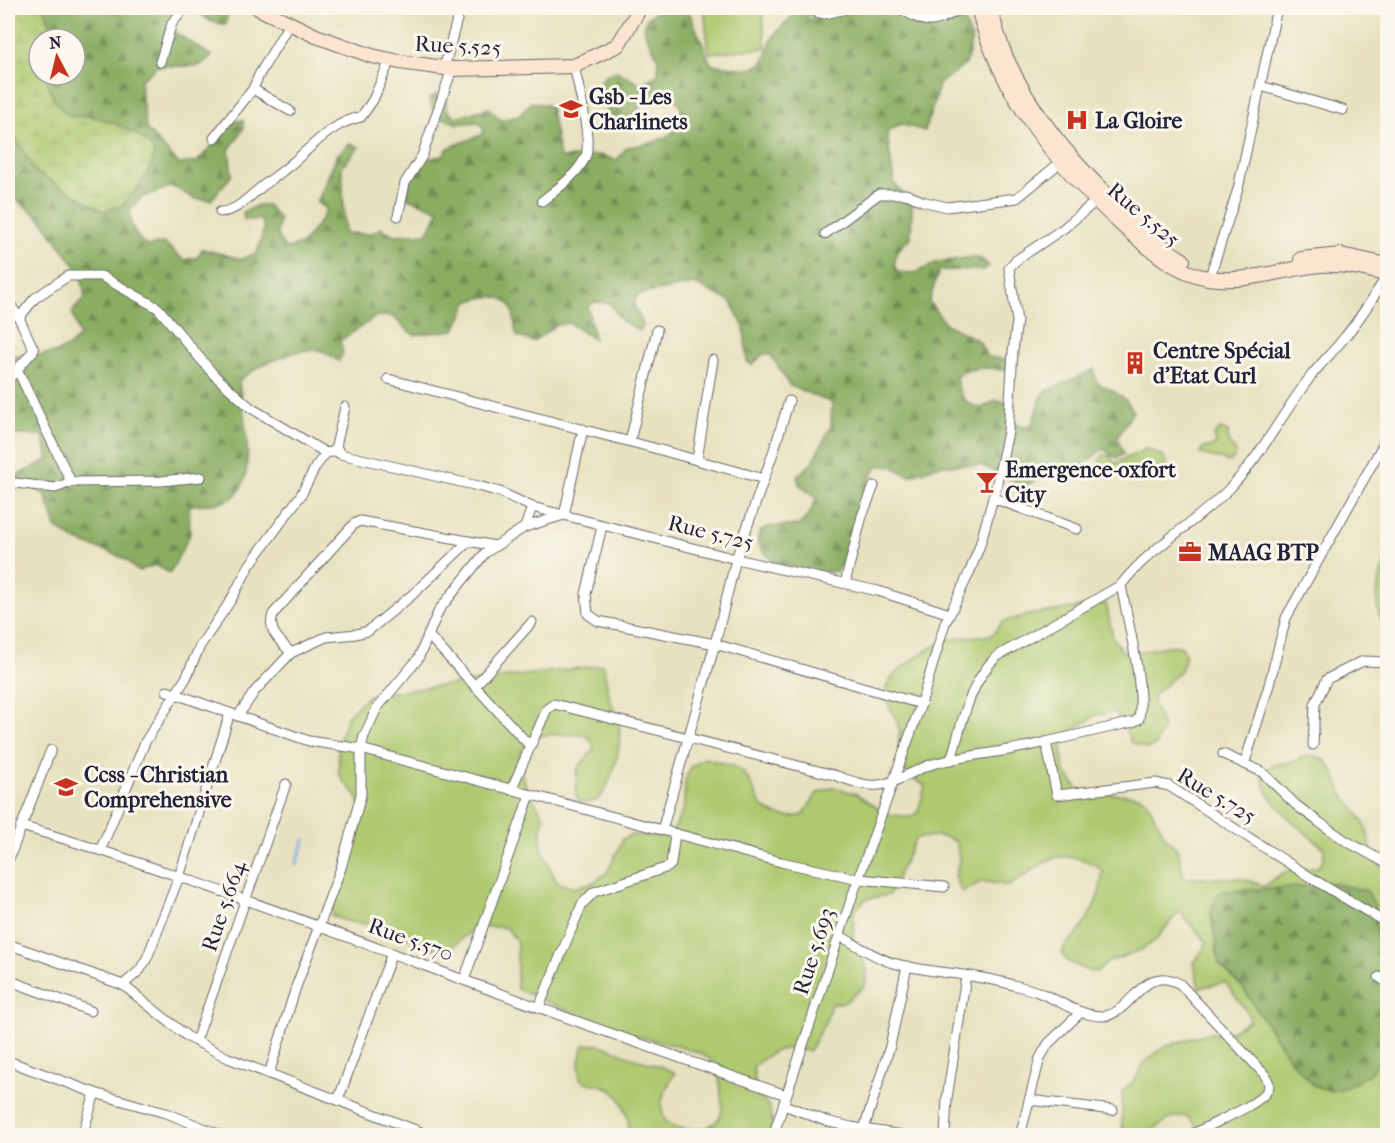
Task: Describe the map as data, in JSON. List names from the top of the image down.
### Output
{
  "streets": {
    "street": [
      "Rue 5.525",
      "Rue 5.725",
      "Rue 5.664",
      "Rue 5.570",
      "Rue 5.693"
    ]
  },
  "crossings": [
    ["Rue 5.664", "Rue 5.570"],
    ["Rue 5.570", "Rue 5.693"]
  ],
  "places": {
    "school or university": ["Gsb - Les Charlinets", "Ccss - Christian Comprehensive"],
    "hospital": ["La Gloire"],
    "building": ["Centre Spécial d'Etat Curl"],
    "bar": ["Emergence-oxfort City"],
    "office": ["MAAG BTP"]
  },
  "north": "top"
}
